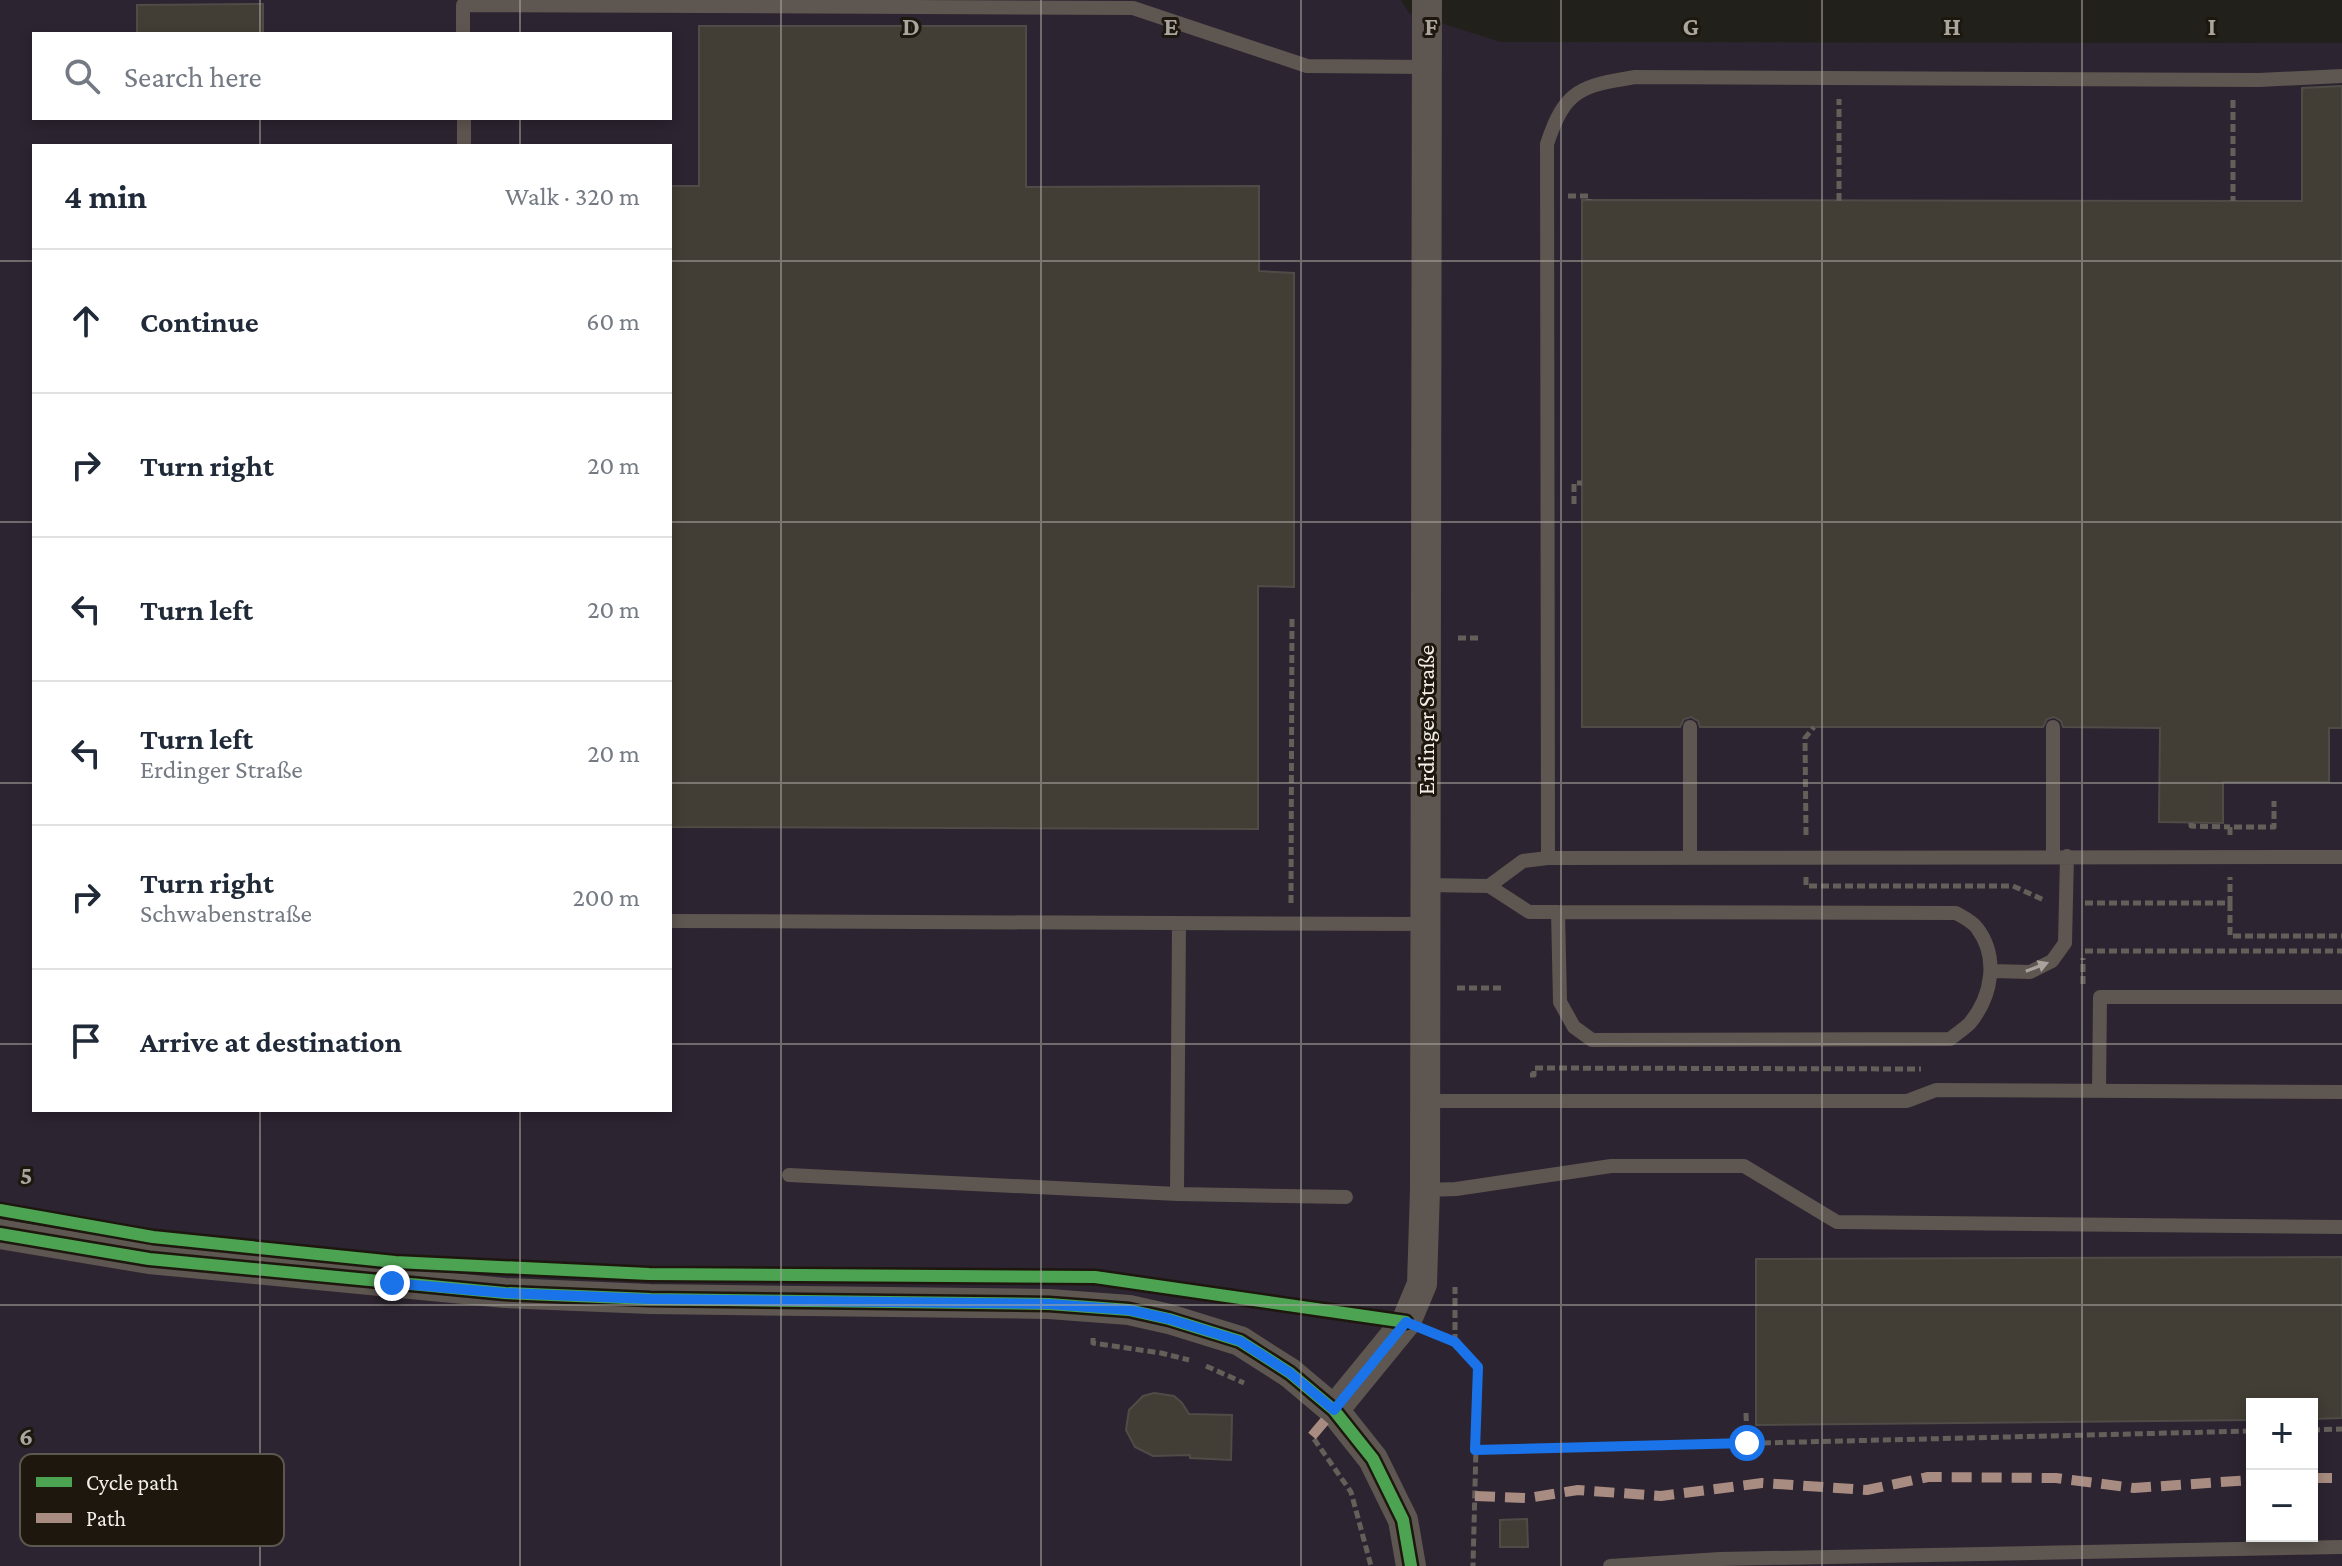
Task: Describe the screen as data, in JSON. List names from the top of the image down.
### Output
{
  "streets": {
    "street": ["Erdinger Straße"]
  },
  "legend": ["Cycle path", "Path"],
  "page": {
    "search": "Search here",
    "heading": ["4 min", "Walk · 320 m"],
    "list": [
      ["Continue", "60 m"],
      ["Turn right", "20 m"],
      ["Turn left", "20 m"],
      ["Turn left", "Erdinger Straße", "20 m"],
      ["Turn right", "Schwabenstraße", "200 m"],
      "Arrive at destination"
    ],
    "map_buttons": ["+", "−"]
  },
  "grid": {
    "columns": [
      "D",
      "E",
      "F",
      "G",
      "H",
      "I"
    ],
    "rows": ["5", "6"]
  }
}
